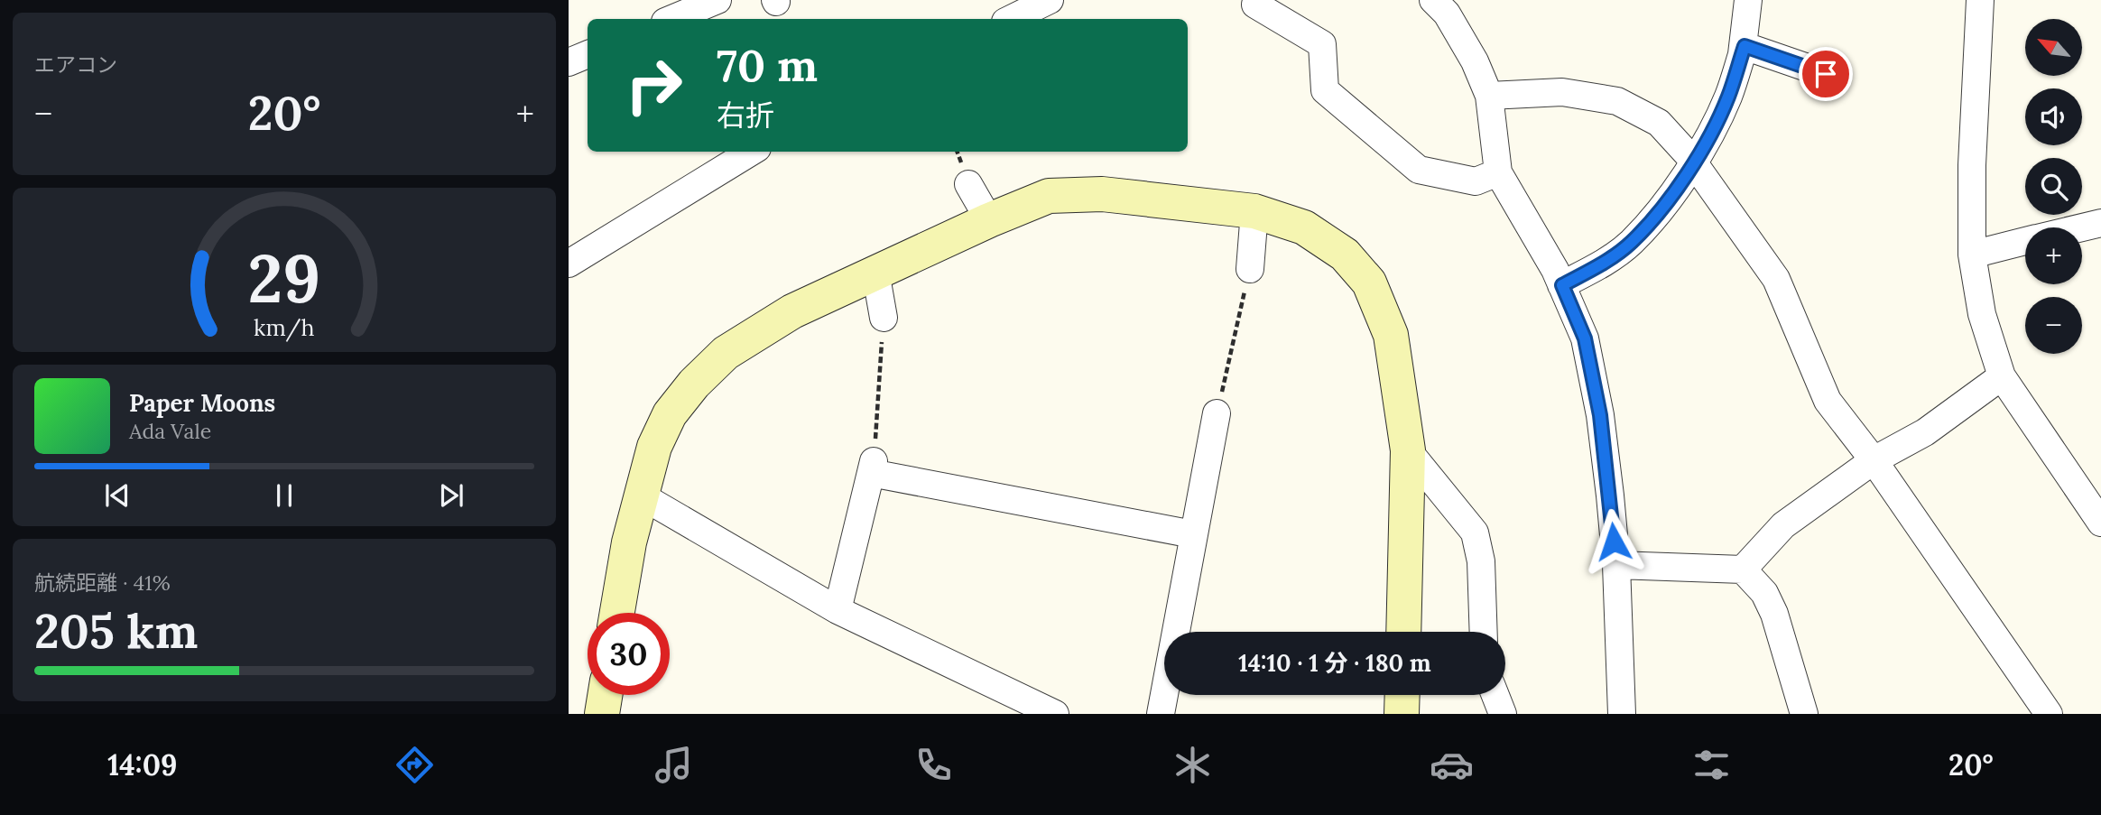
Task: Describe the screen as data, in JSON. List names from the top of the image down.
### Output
{
  "north": "top left",
  "page": {
    "tile": [
      "エアコン",
      ["航続距離 · 41%", "205 km"]
    ],
    "map_buttons": ["+", "−"],
    "turn": ["70 m", "右折"],
    "heat": ["−", "20°", "+"],
    "song": ["Paper Moons", "Ada Vale"],
    "limit": "30",
    "trip": "14:10 · 1 分 · 180 m",
    "tabs": ["14:09", "20°"],
    "gauge": ["29", "km/h"]
  }
}
